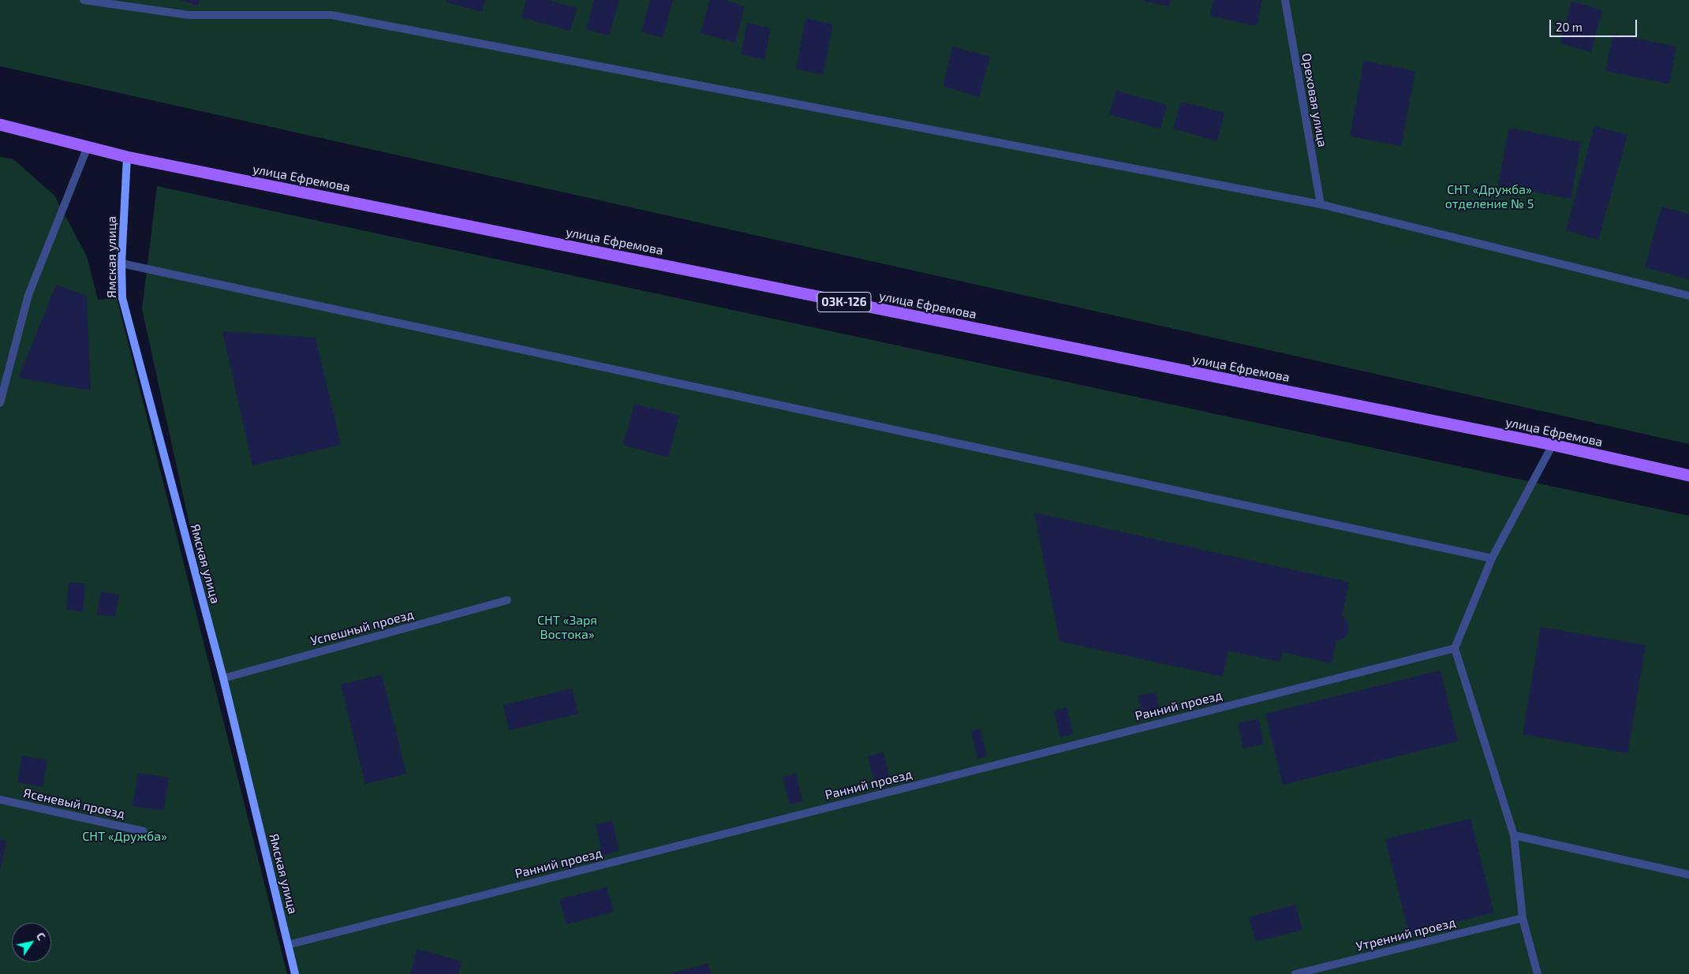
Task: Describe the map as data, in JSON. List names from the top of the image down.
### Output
{
  "streets": {
    "main road": ["улица Ефремова", "03К-126"],
    "street": [
      "Ореховая улица",
      "Ямская улица",
      "Успешный проезд",
      "Ранний проезд",
      "Ясеневый проезд",
      "Утренний проезд"
    ]
  },
  "crossings": [
    ["улица Ефремова", "Ямская улица"],
    ["Ямская улица", "Успешный проезд"],
    ["Ямская улица", "Ранний проезд"]
  ],
  "parks": ["СНТ «Дружба» отделение № 5", "СНТ «Заря Востока»", "СНТ «Дружба»"],
  "scale_bar": "20 m",
  "north": "top right"
}
